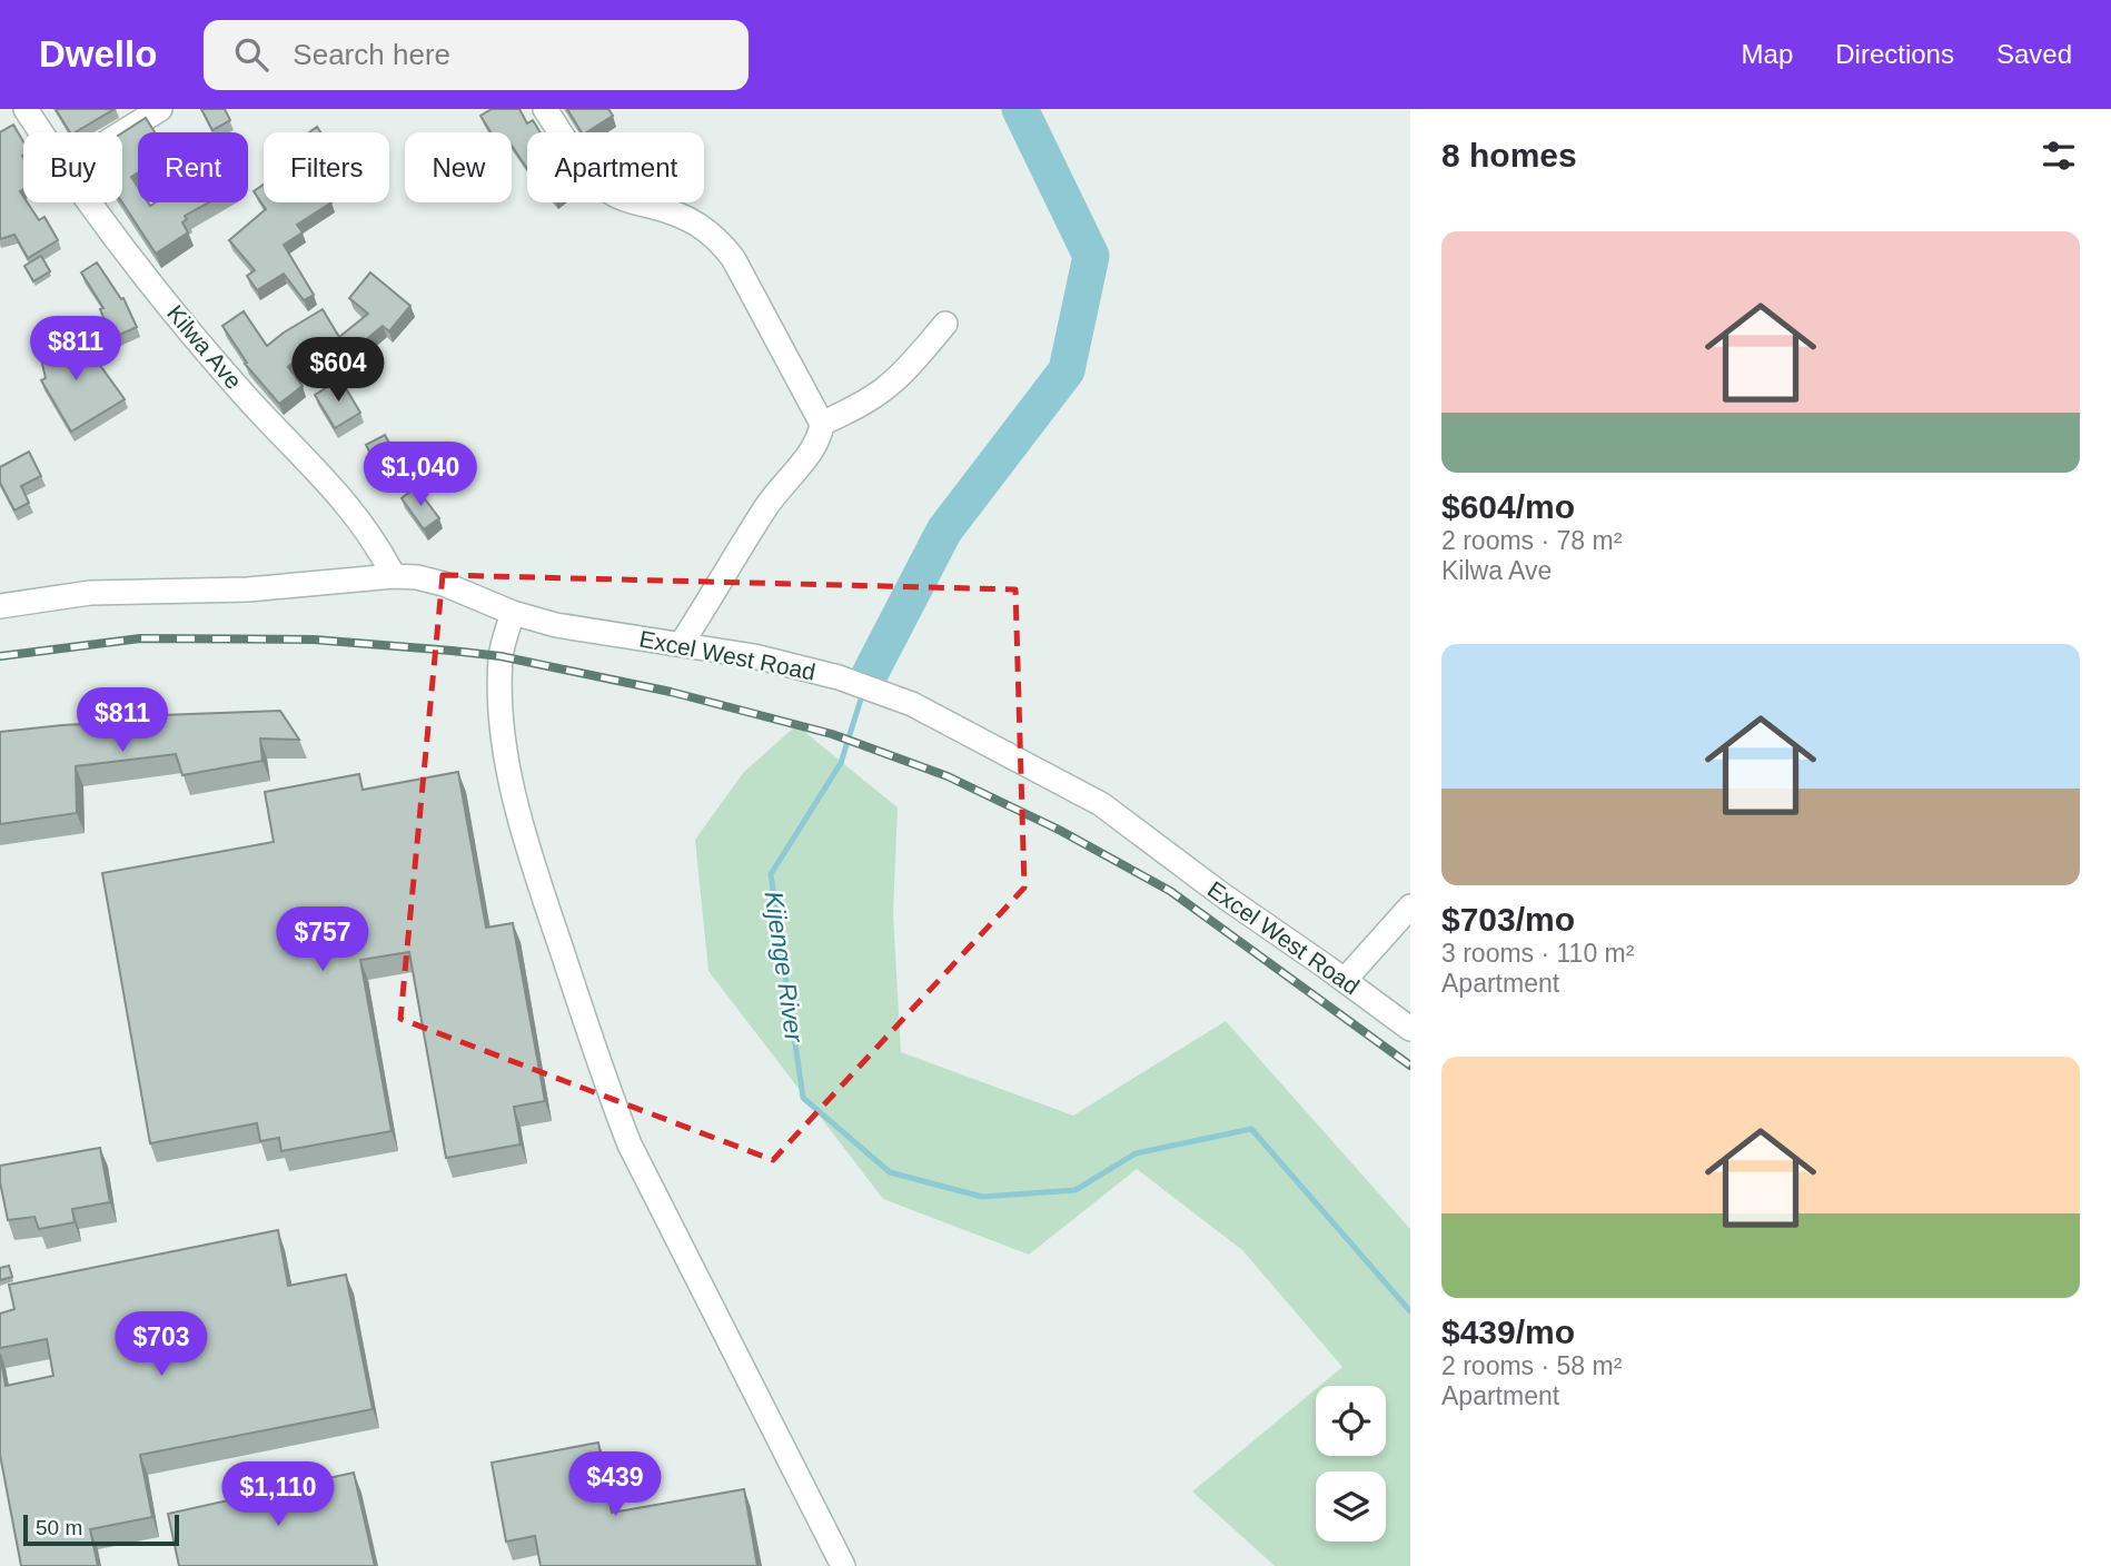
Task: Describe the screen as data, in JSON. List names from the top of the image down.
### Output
{
  "streets": {
    "street": ["Kilwa Ave", "Excel West Road"]
  },
  "crossings": [
    ["Kilwa Ave", "Excel West Road"]
  ],
  "water": ["Kijenge River"],
  "scale_bar": "50 m",
  "page": {
    "header": "Dwello",
    "search": "Search here",
    "nav": ["Map", "Directions", "Saved"],
    "heading": "8 homes",
    "chip": [
      "Buy",
      "Rent",
      "Filters",
      "New",
      "Apartment"
    ],
    "list": [
      {
        "name": "$604/mo",
        "note": "2 rooms · 78 m² · Kilwa Ave"
      },
      {
        "name": "$703/mo",
        "note": "3 rooms · 110 m² · Apartment"
      },
      {
        "name": "$439/mo",
        "note": "2 rooms · 58 m² · Apartment"
      }
    ],
    "price": [
      "$811",
      "$604",
      "$1,040",
      "$811",
      "$757",
      "$703",
      "$439",
      "$1,110"
    ],
    "scale": "50 m"
  }
}
